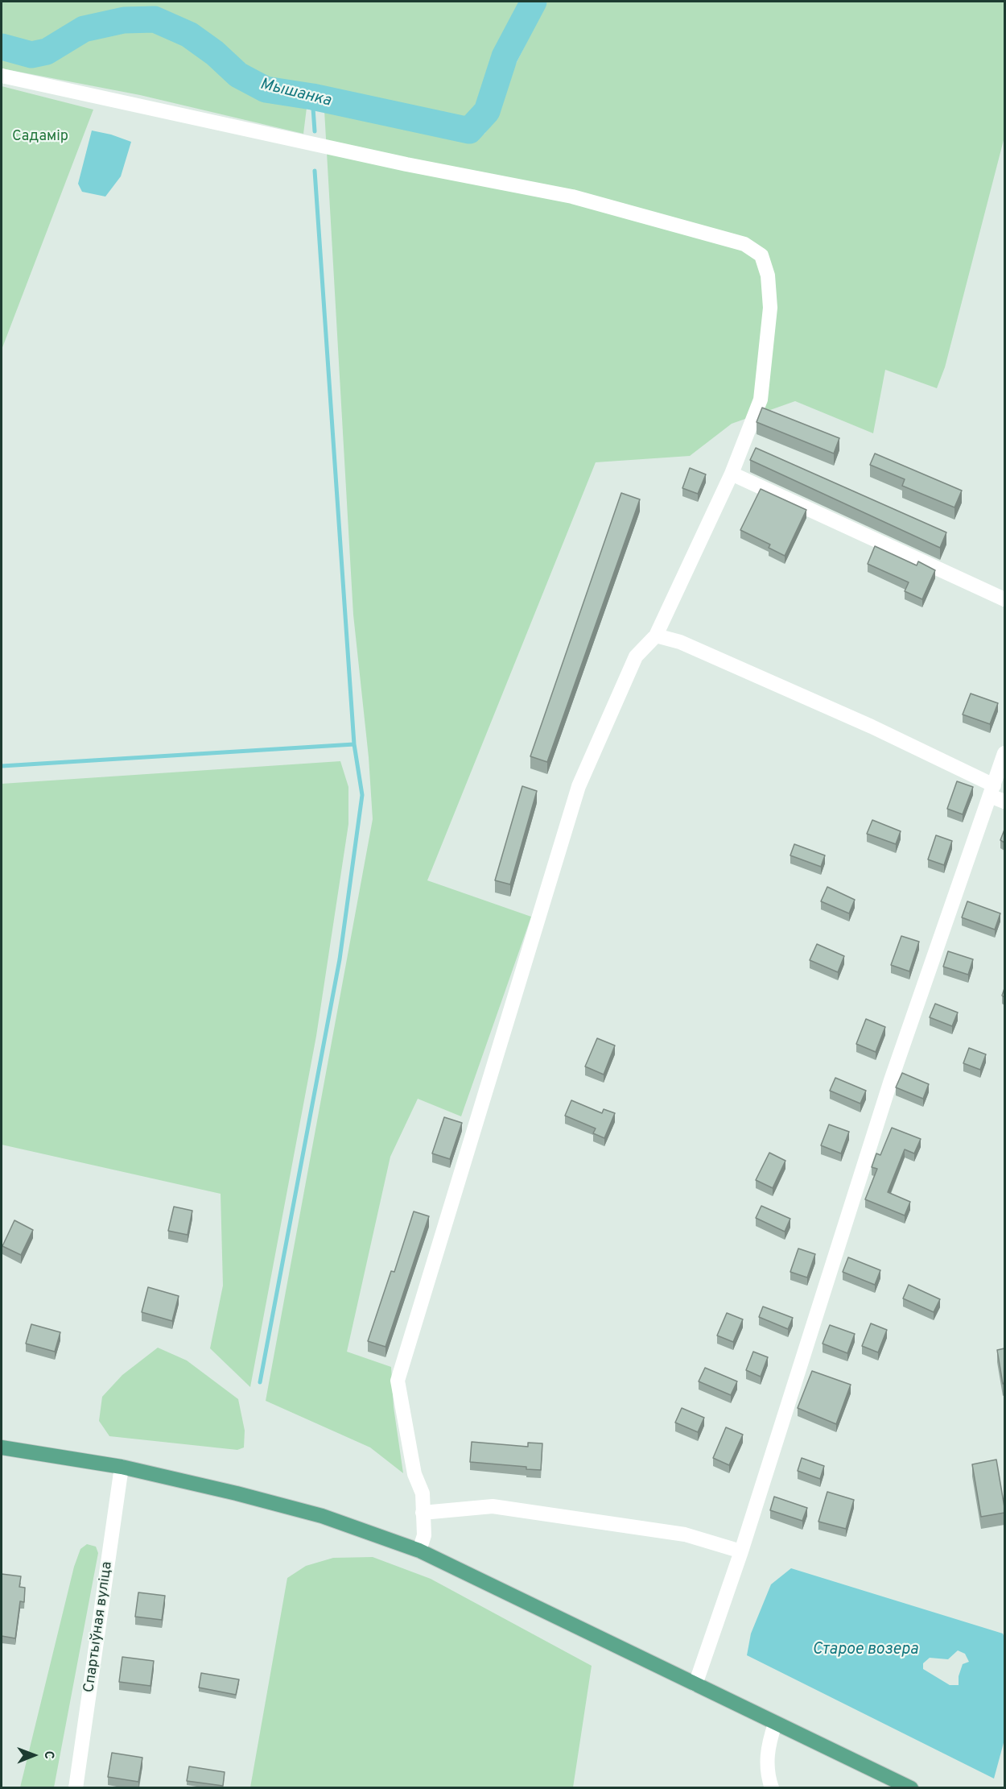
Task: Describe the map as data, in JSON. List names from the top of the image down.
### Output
{
  "streets": {
    "street": ["Спартыўная вуліца"]
  },
  "water": ["Мышанка", "Старое возера"],
  "parks": ["Садамір"],
  "north": "right"
}
